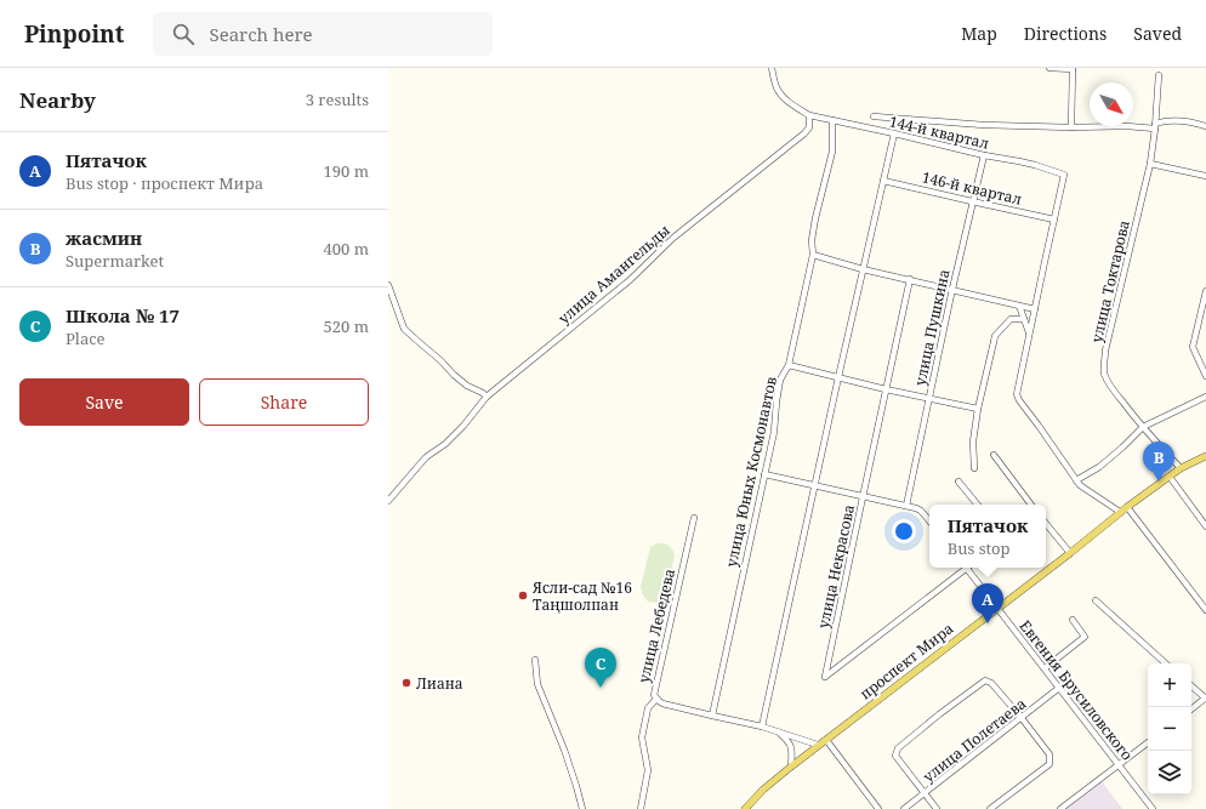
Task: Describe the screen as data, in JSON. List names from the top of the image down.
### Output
{
  "streets": {
    "main road": ["проспект Мира"],
    "street": [
      "144-й квартал",
      "146-й квартал",
      "улица Амангельды",
      "улица Токтарова",
      "улица Пушкина",
      "улица Юных Космонавтов",
      "улица Некрасова",
      "улица Лебедева",
      "Евгения Брусиловского",
      "улица Полетаева"
    ]
  },
  "crossings": [
    ["144-й квартал", "146-й квартал"],
    ["144-й квартал", "улица Амангельды"],
    ["144-й квартал", "улица Пушкина"],
    ["144-й квартал", "улица Юных Космонавтов"],
    ["146-й квартал", "улица Пушкина"],
    ["улица Токтарова", "проспект Мира"],
    ["улица Юных Космонавтов", "улица Лебедева"],
    ["улица Лебедева", "проспект Мира"],
    ["проспект Мира", "Евгения Брусиловского"],
    ["Евгения Брусиловского", "улица Полетаева"]
  ],
  "places": ["Ясли-сад №16 Таңшолпан", "Лиана"],
  "north": "bottom right",
  "page": {
    "header": "Pinpoint",
    "search": "Search here",
    "nav": ["Map", "Directions", "Saved"],
    "heading": ["Nearby", "3 results"],
    "list": [
      {
        "mark": "A",
        "name": "Пятачок",
        "note": "Bus stop · проспект Мира",
        "value": "190 m"
      },
      {
        "mark": "B",
        "name": "жасмин",
        "note": "Supermarket",
        "value": "400 m"
      },
      {
        "mark": "C",
        "name": "Школа № 17",
        "note": "Place",
        "value": "520 m"
      }
    ],
    "buttons": ["Save", "Share"],
    "pins": ["B", "A", "C"],
    "popup": ["Пятачок", "Bus stop"],
    "map_buttons": ["+", "−"]
  }
}
